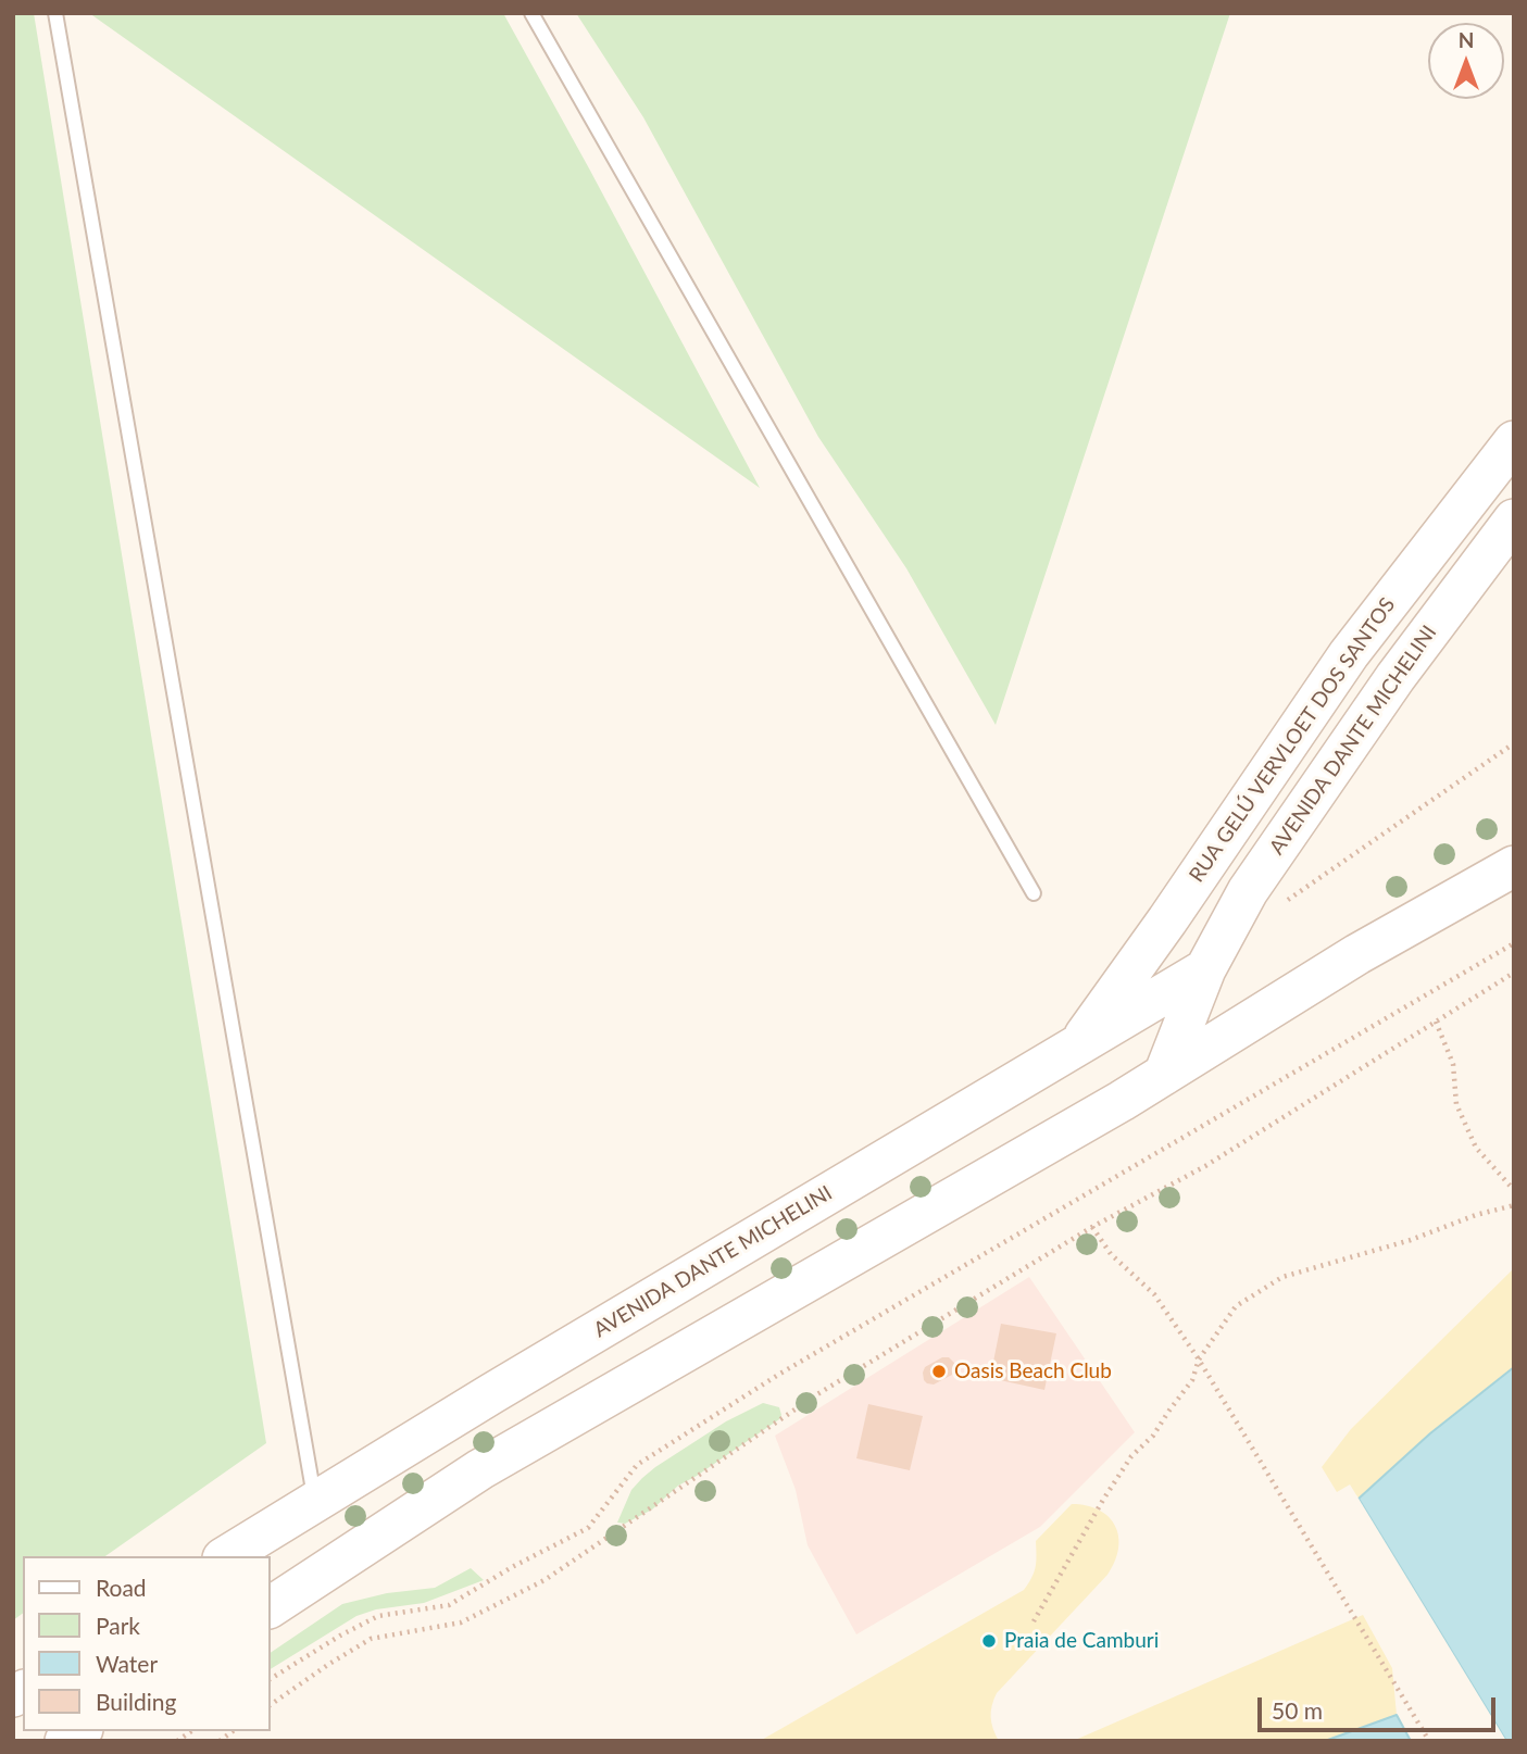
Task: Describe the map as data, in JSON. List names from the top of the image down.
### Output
{
  "streets": {
    "main road": ["RUA GELÚ VERVLOET DOS SANTOS", "AVENIDA DANTE MICHELINI"]
  },
  "crossings": [
    ["RUA GELÚ VERVLOET DOS SANTOS", "AVENIDA DANTE MICHELINI"]
  ],
  "places": ["Oasis Beach Club", "Praia de Camburi"],
  "legend": [
    "Road",
    "Park",
    "Water",
    "Building"
  ],
  "scale_bar": "50 m",
  "north": "top"
}
